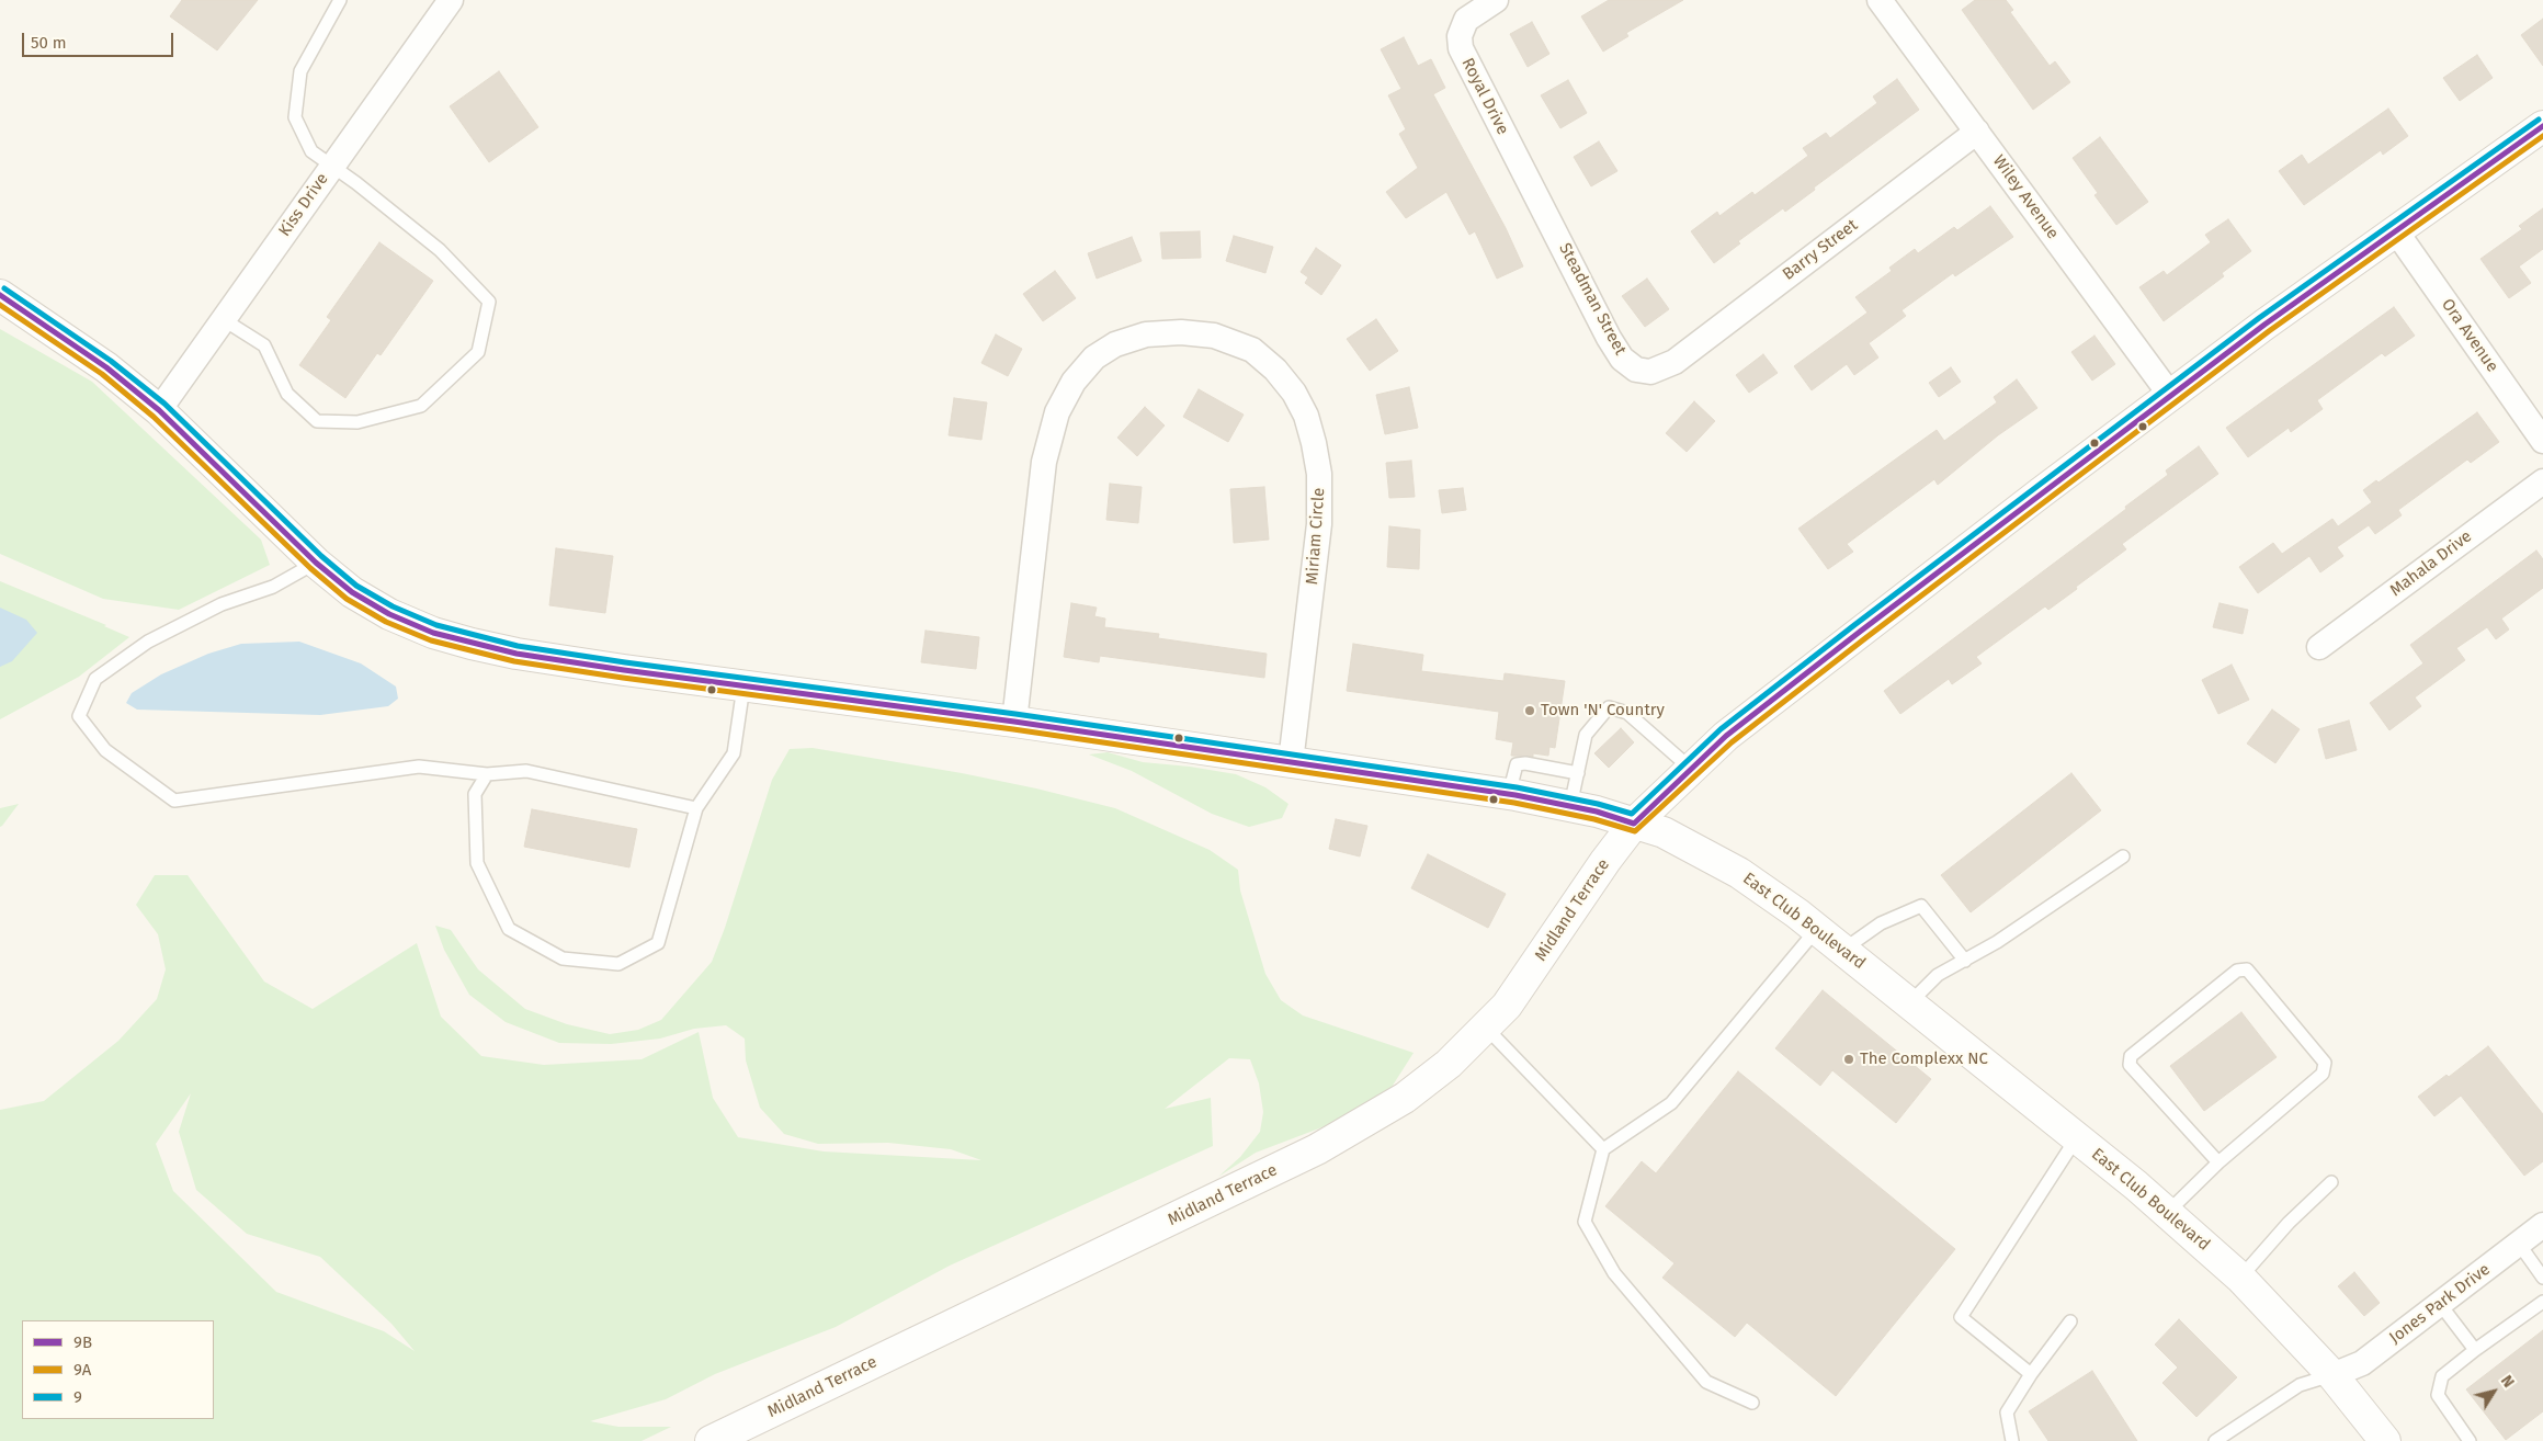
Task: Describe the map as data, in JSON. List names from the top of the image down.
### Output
{
  "streets": {
    "street": [
      "Royal Drive",
      "Wiley Avenue",
      "Kiss Drive",
      "Barry Street",
      "Steadman Street",
      "Ora Avenue",
      "Miriam Circle",
      "Mahala Drive",
      "Midland Terrace",
      "East Club Boulevard",
      "Jones Park Drive"
    ]
  },
  "crossings": [
    ["Royal Drive", "Steadman Street"],
    ["Wiley Avenue", "Barry Street"],
    ["Wiley Avenue", "Midland Terrace"],
    ["Kiss Drive", "East Club Boulevard"],
    ["Barry Street", "Steadman Street"],
    ["Ora Avenue", "Midland Terrace"],
    ["Miriam Circle", "East Club Boulevard"],
    ["Midland Terrace", "East Club Boulevard"],
    ["East Club Boulevard", "Jones Park Drive"]
  ],
  "places": ["Town 'N' Country", "The Complexx NC"],
  "lines": ["transit line 9", "transit line 9B", "transit line 9A"],
  "legend": ["9B", "9A", "9"],
  "scale_bar": "50 m",
  "north": "top right"
}
